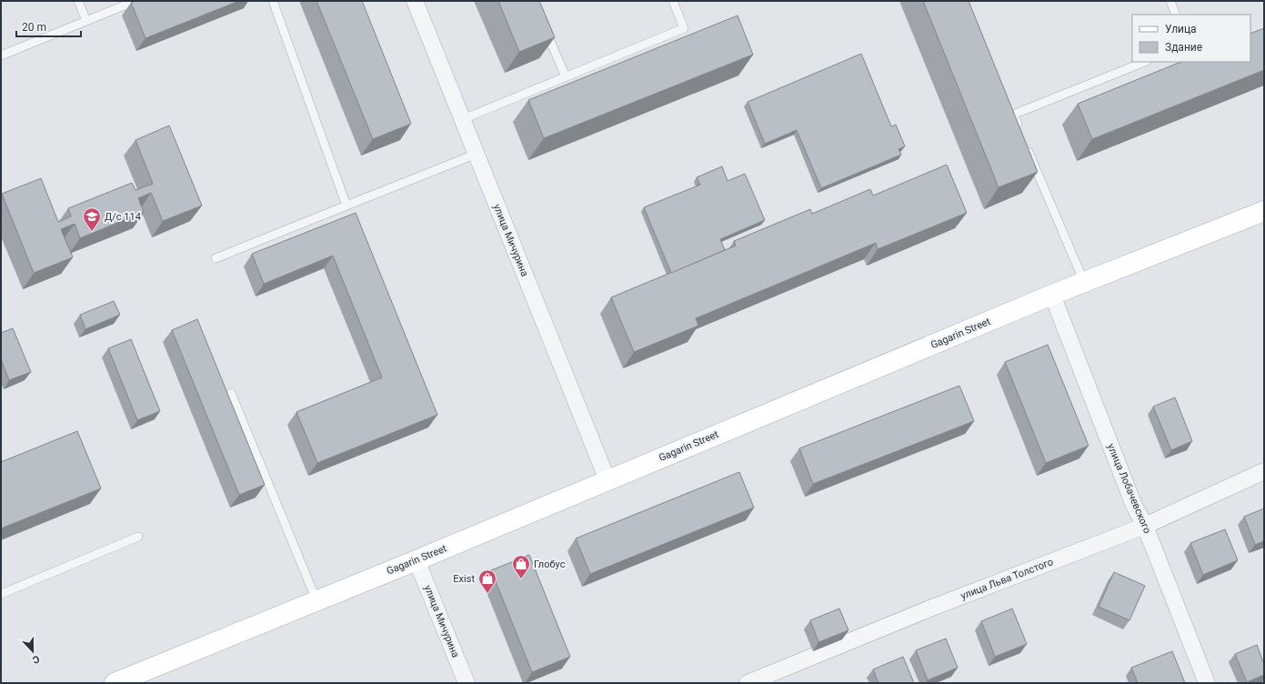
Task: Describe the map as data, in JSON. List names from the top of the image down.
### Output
{
  "streets": {
    "main road": ["Gagarin Street"],
    "street": ["улица Мичурина", "улица Лобачевского", "улица Льва Толстого"]
  },
  "crossings": [
    ["улица Мичурина", "Gagarin Street"],
    ["Gagarin Street", "улица Лобачевского"],
    ["улица Лобачевского", "улица Льва Толстого"]
  ],
  "places": {
    "school or university": ["Д/с 114"],
    "shop": ["Глобус", "Exist"]
  },
  "legend": ["Улица", "Здание"],
  "scale_bar": "20 m",
  "north": "bottom"
}
